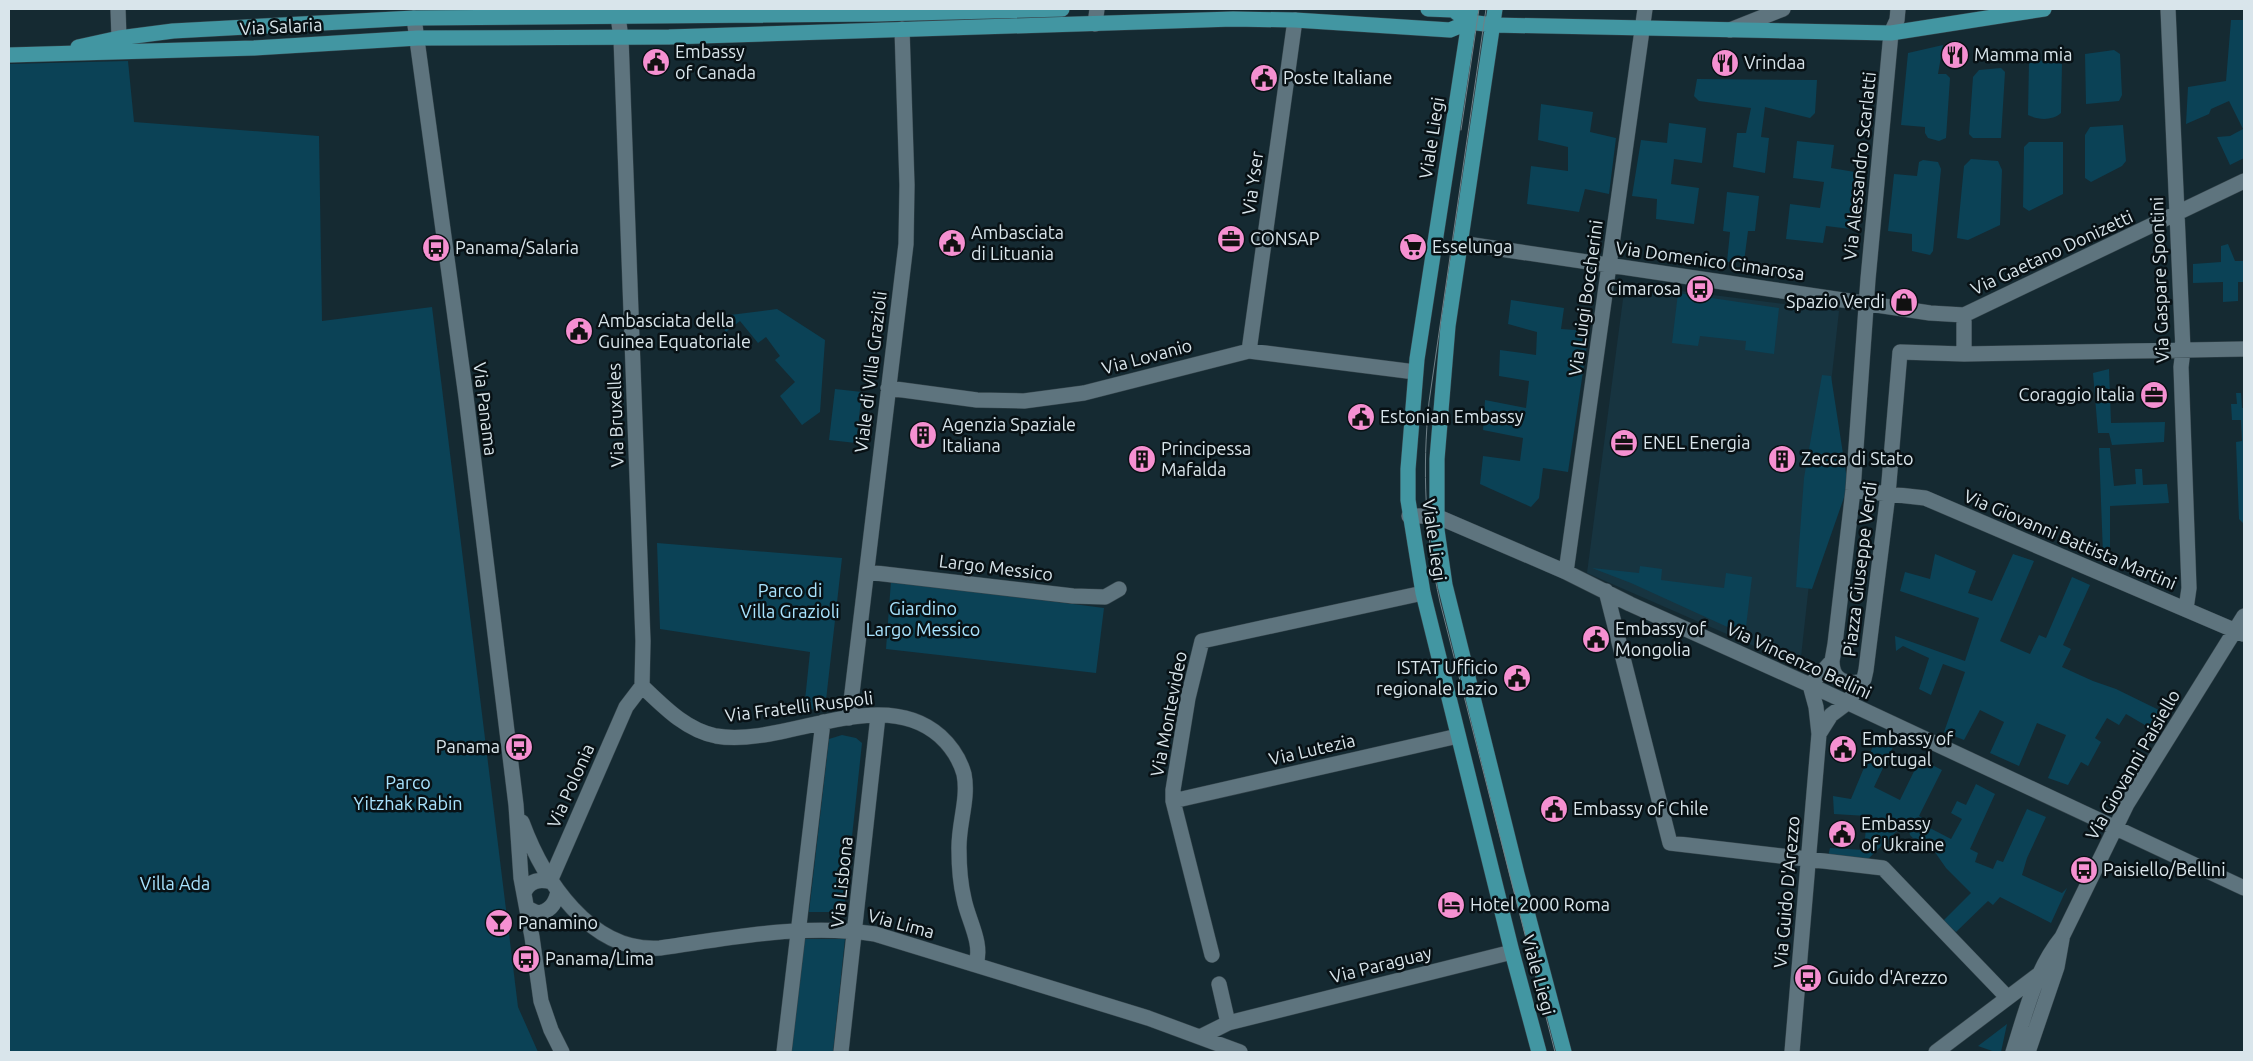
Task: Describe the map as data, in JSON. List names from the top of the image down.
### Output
{
  "streets": {
    "main road": ["Via Salaria", "Viale Liegi"],
    "street": [
      "Via Alessandro Scarlatti",
      "Via Yser",
      "Via Gaetano Donizetti",
      "Via Domenico Cimarosa",
      "Via Gaspare Spontini",
      "Via Luigi Boccherini",
      "Via Lovanio",
      "Viale di Villa Grazioli",
      "Via Panama",
      "Via Bruxelles",
      "Via Giovanni Battista Martini",
      "Largo Messico",
      "Piazza Giuseppe Verdi",
      "Via Vincenzo Bellini",
      "Via Fratelli Ruspoli",
      "Via Montevideo",
      "Via Lutezia",
      "Via Giovanni Paisiello",
      "Via Polonia",
      "Via Lisbona",
      "Via Guido D'Arezzo",
      "Via Lima",
      "Via Paraguay"
    ]
  },
  "crossings": [
    ["Via Salaria", "Viale Liegi"],
    ["Via Salaria", "Via Alessandro Scarlatti"],
    ["Via Salaria", "Via Yser"],
    ["Via Salaria", "Via Luigi Boccherini"],
    ["Via Salaria", "Viale di Villa Grazioli"],
    ["Via Salaria", "Via Panama"],
    ["Via Salaria", "Via Bruxelles"],
    ["Viale Liegi", "Via Domenico Cimarosa"],
    ["Viale Liegi", "Via Lovanio"],
    ["Viale Liegi", "Via Vincenzo Bellini"],
    ["Viale Liegi", "Via Montevideo"],
    ["Viale Liegi", "Via Lutezia"],
    ["Viale Liegi", "Via Paraguay"],
    ["Via Alessandro Scarlatti", "Via Gaetano Donizetti"],
    ["Via Alessandro Scarlatti", "Via Domenico Cimarosa"],
    ["Via Alessandro Scarlatti", "Piazza Giuseppe Verdi"],
    ["Via Yser", "Via Lovanio"],
    ["Via Gaetano Donizetti", "Via Domenico Cimarosa"],
    ["Via Gaetano Donizetti", "Via Gaspare Spontini"],
    ["Via Gaetano Donizetti", "Piazza Giuseppe Verdi"],
    ["Via Domenico Cimarosa", "Via Luigi Boccherini"],
    ["Via Domenico Cimarosa", "Piazza Giuseppe Verdi"],
    ["Via Gaspare Spontini", "Via Giovanni Battista Martini"],
    ["Via Luigi Boccherini", "Via Vincenzo Bellini"],
    ["Via Lovanio", "Viale di Villa Grazioli"],
    ["Viale di Villa Grazioli", "Largo Messico"],
    ["Viale di Villa Grazioli", "Via Fratelli Ruspoli"],
    ["Via Panama", "Via Lima"],
    ["Via Bruxelles", "Via Fratelli Ruspoli"],
    ["Via Bruxelles", "Via Polonia"],
    ["Via Giovanni Battista Martini", "Piazza Giuseppe Verdi"],
    ["Via Giovanni Battista Martini", "Via Giovanni Paisiello"],
    ["Piazza Giuseppe Verdi", "Via Vincenzo Bellini"],
    ["Piazza Giuseppe Verdi", "Via Guido D'Arezzo"],
    ["Via Vincenzo Bellini", "Via Giovanni Paisiello"],
    ["Via Vincenzo Bellini", "Via Guido D'Arezzo"],
    ["Via Fratelli Ruspoli", "Via Polonia"],
    ["Via Fratelli Ruspoli", "Via Lisbona"],
    ["Via Fratelli Ruspoli", "Via Lima"],
    ["Via Montevideo", "Via Lutezia"],
    ["Via Polonia", "Via Lima"],
    ["Via Lisbona", "Via Lima"],
    ["Via Lima", "Via Paraguay"]
  ],
  "parks": [
    "Parco di Villa Grazioli",
    "Giardino Largo Messico",
    "Parco Yitzhak Rabin",
    "Villa Ada"
  ],
  "places": {
    "restaurant": ["Mamma mia", "Vrindaa"],
    "public building": [
      "Embassy of Canada",
      "Poste Italiane",
      "Ambasciata di Lituania",
      "Ambasciata della Guinea Equatoriale",
      "Estonian Embassy",
      "Embassy of Mongolia",
      "ISTAT Ufficio regionale Lazio",
      "Embassy of Portugal",
      "Embassy of Chile",
      "Embassy of Ukraine"
    ],
    "office": ["CONSAP", "Coraggio Italia", "ENEL Energia"],
    "supermarket": ["Esselunga"],
    "bus stop": [
      "Panama/Salaria",
      "Cimarosa",
      "Panama",
      "Paisiello/Bellini",
      "Panama/Lima",
      "Guido d'Arezzo"
    ],
    "shop": ["Spazio Verdi"],
    "building": ["Agenzia Spaziale Italiana", "Principessa Mafalda", "Zecca di Stato"],
    "hotel": ["Hotel 2000 Roma"],
    "bar": ["Panamino"]
  }
}
